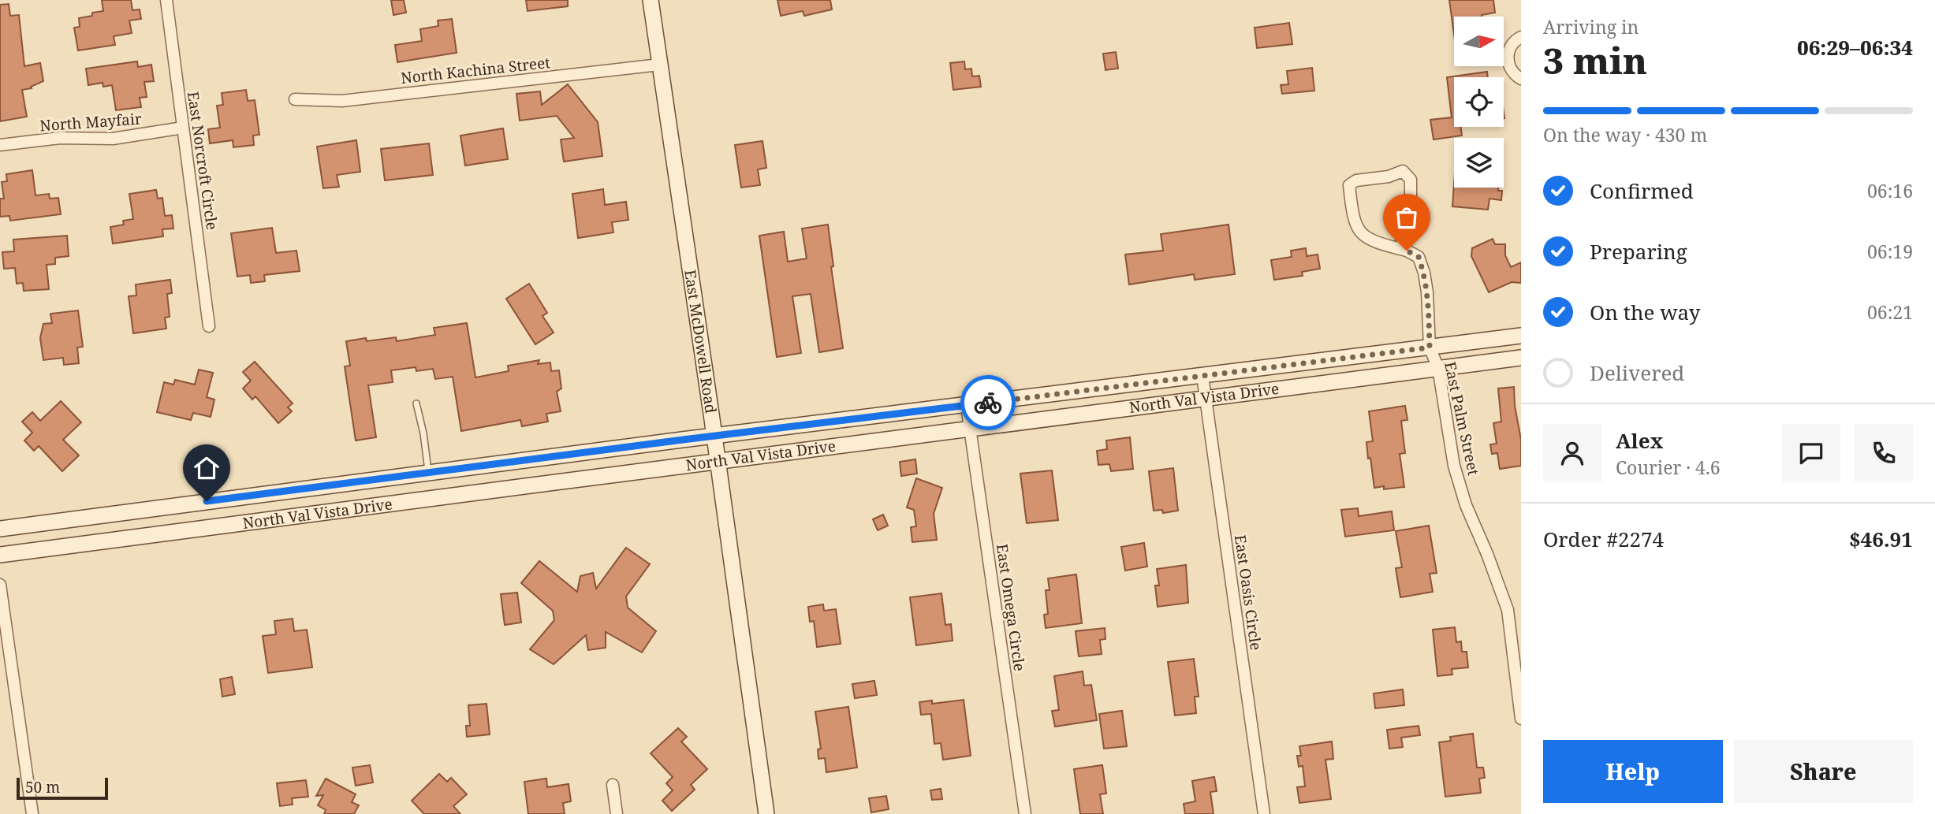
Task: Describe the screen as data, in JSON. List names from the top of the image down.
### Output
{
  "streets": {
    "main road": ["East McDowell Road", "North Val Vista Drive"],
    "street": [
      "North Kachina Street",
      "North Mayfair",
      "East Norcroft Circle",
      "East Palm Street",
      "East Oasis Circle",
      "East Omega Circle"
    ]
  },
  "crossings": [
    ["North Kachina Street", "East McDowell Road"],
    ["North Mayfair", "East Norcroft Circle"],
    ["East McDowell Road", "North Val Vista Drive"],
    ["North Val Vista Drive", "East Palm Street"],
    ["North Val Vista Drive", "East Oasis Circle"],
    ["North Val Vista Drive", "East Omega Circle"]
  ],
  "scale_bar": "50 m",
  "north": "right",
  "page": {
    "heading": ["3 min", "Arriving in", "06:29–06:34"],
    "panel": [
      "Alex",
      "Courier · 4.6",
      "Order #2274",
      "$46.91"
    ],
    "bar": "On the way · 430 m",
    "list": [
      ["Confirmed", "06:16"],
      ["Preparing", "06:19"],
      ["On the way", "06:21"],
      "Delivered"
    ],
    "buttons": ["Help", "Share"],
    "scale": "50 m"
  }
}
